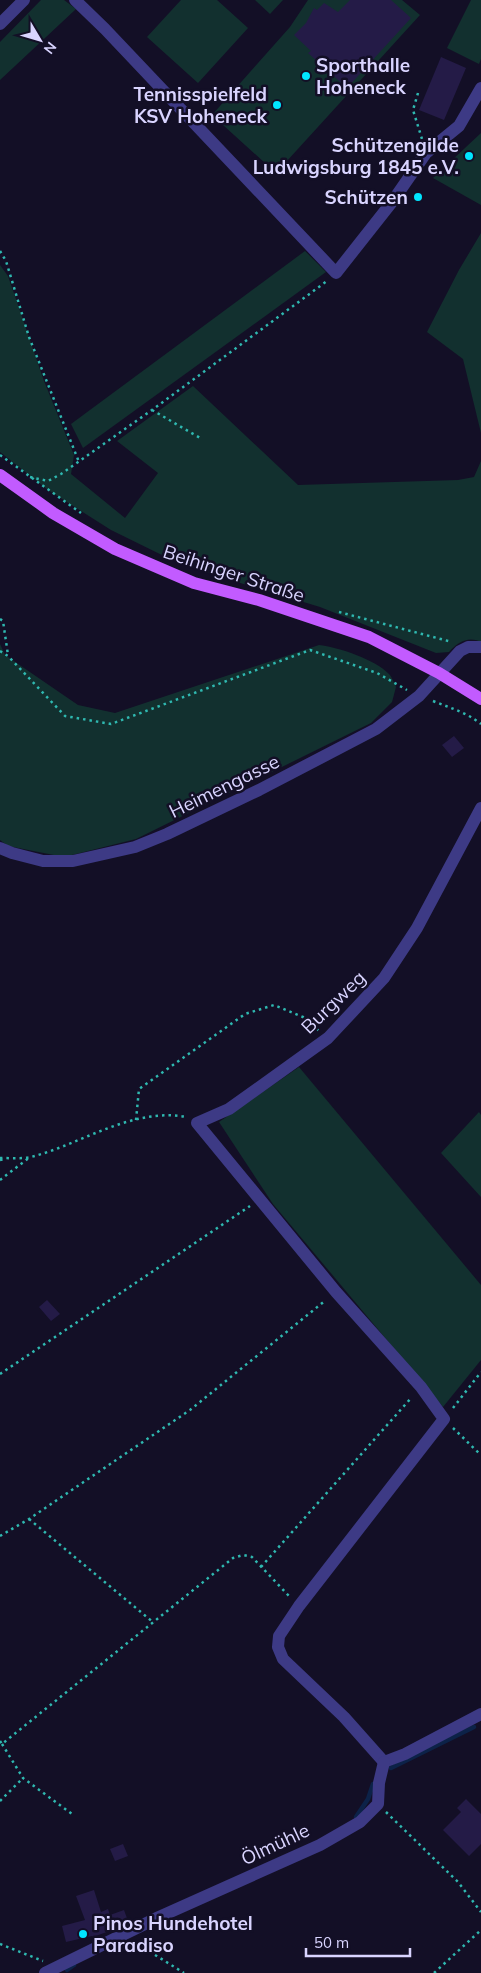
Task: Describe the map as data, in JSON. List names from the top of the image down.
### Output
{
  "streets": {
    "main road": ["Beihinger Straße"],
    "street": ["Heimengasse", "Burgweg", "Ölmühle"]
  },
  "crossings": [
    ["Beihinger Straße", "Heimengasse"]
  ],
  "places": [
    "Sporthalle Hoheneck",
    "Tennisspielfeld KSV Hoheneck",
    "Schützengilde Ludwigsburg 1845 e.V.",
    "Schützen",
    "Pinos Hundehotel Paradiso"
  ],
  "scale_bar": "50 m",
  "north": "bottom right"
}
